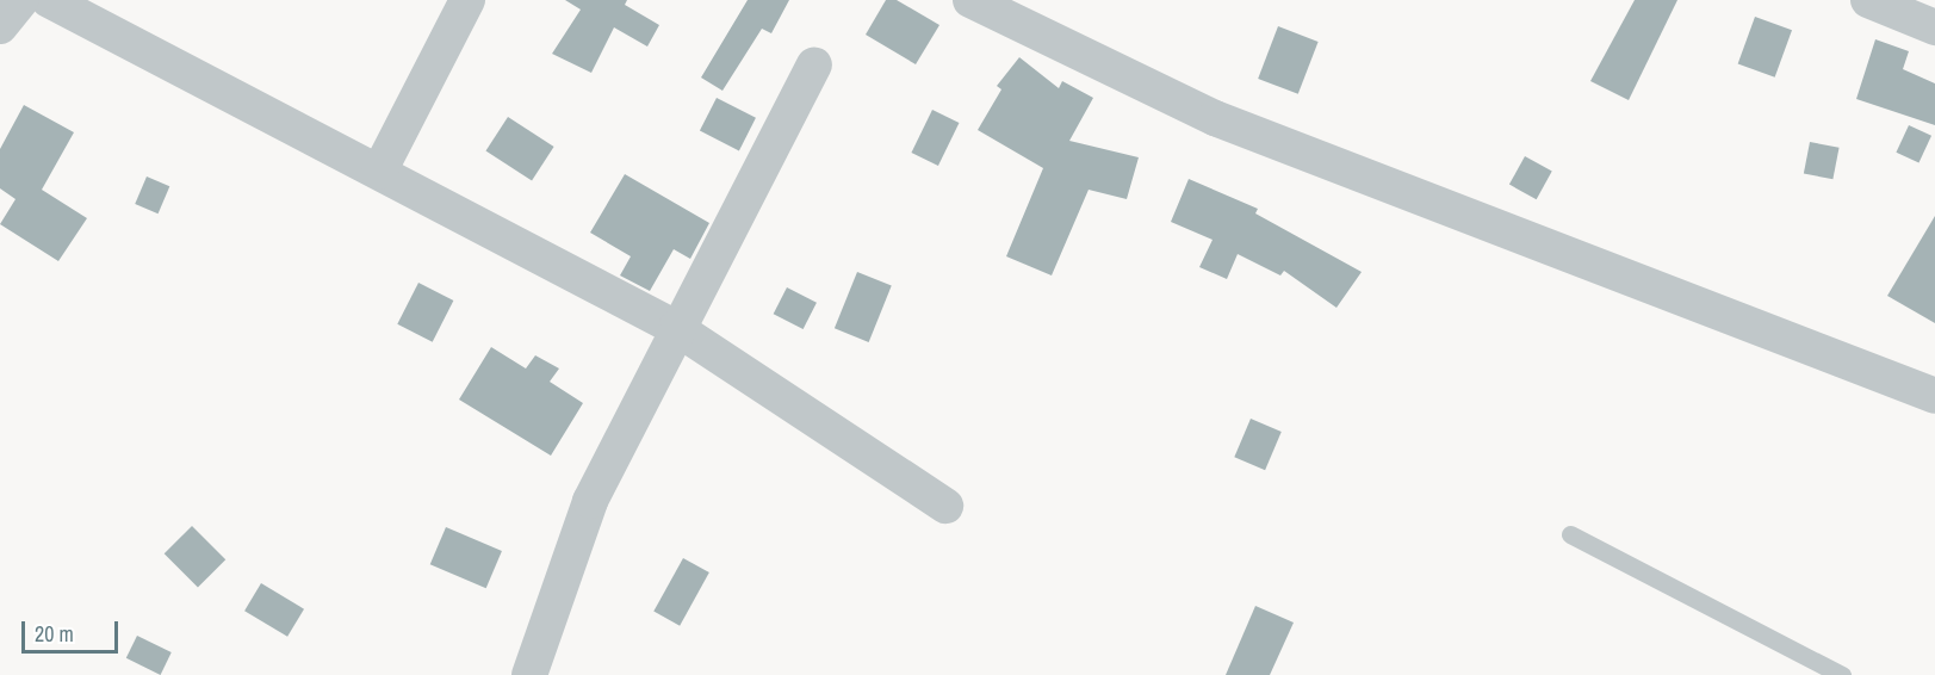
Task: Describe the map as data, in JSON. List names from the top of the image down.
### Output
{
  "scale_bar": "20 m"
}
